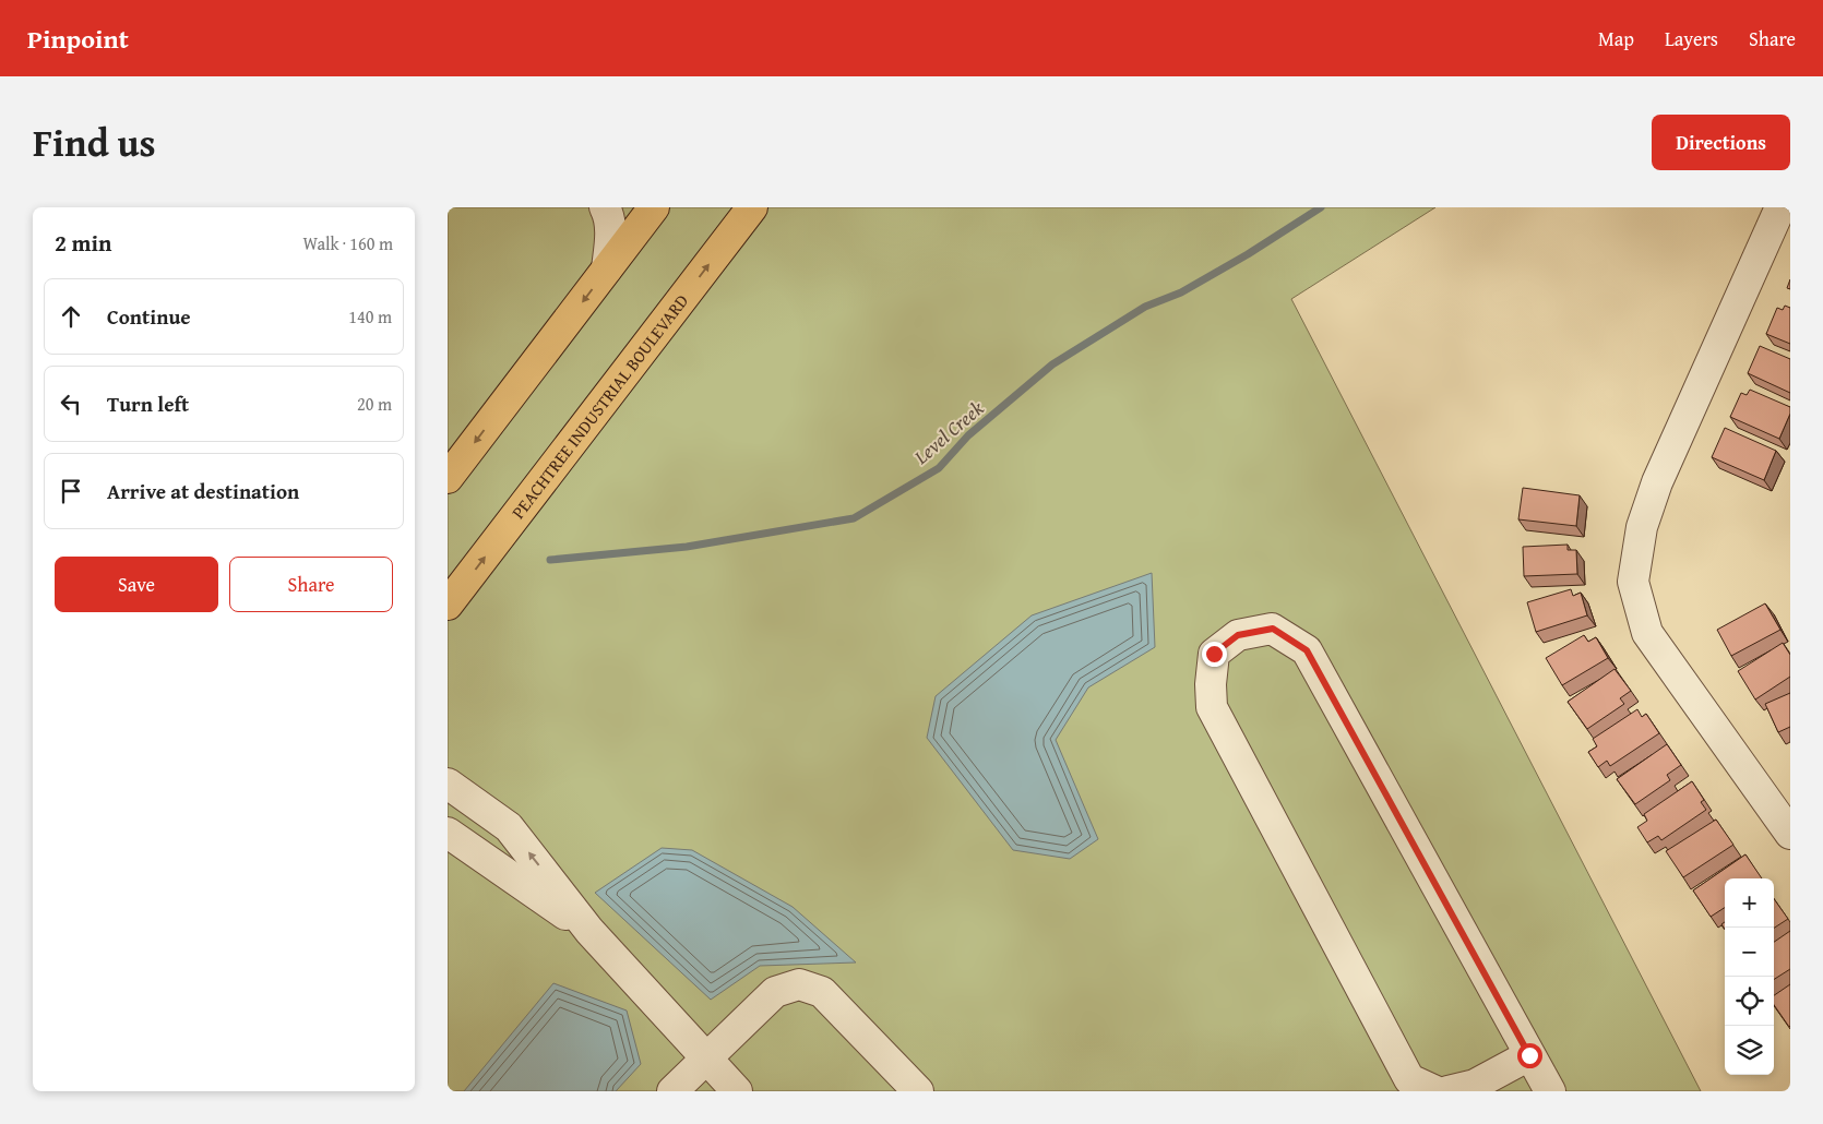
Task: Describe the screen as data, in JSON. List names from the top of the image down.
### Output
{
  "streets": {
    "highway": ["PEACHTREE INDUSTRIAL BOULEVARD"]
  },
  "water": ["Level Creek"],
  "page": {
    "header": "Pinpoint",
    "nav": ["Map", "Layers", "Share"],
    "title": "Find us",
    "buttons": [
      "Directions",
      ["Save", "Share"]
    ],
    "heading": ["2 min", "Walk · 160 m"],
    "list": [
      ["Continue", "140 m"],
      ["Turn left", "20 m"],
      "Arrive at destination"
    ],
    "map_buttons": ["+", "−"]
  }
}
